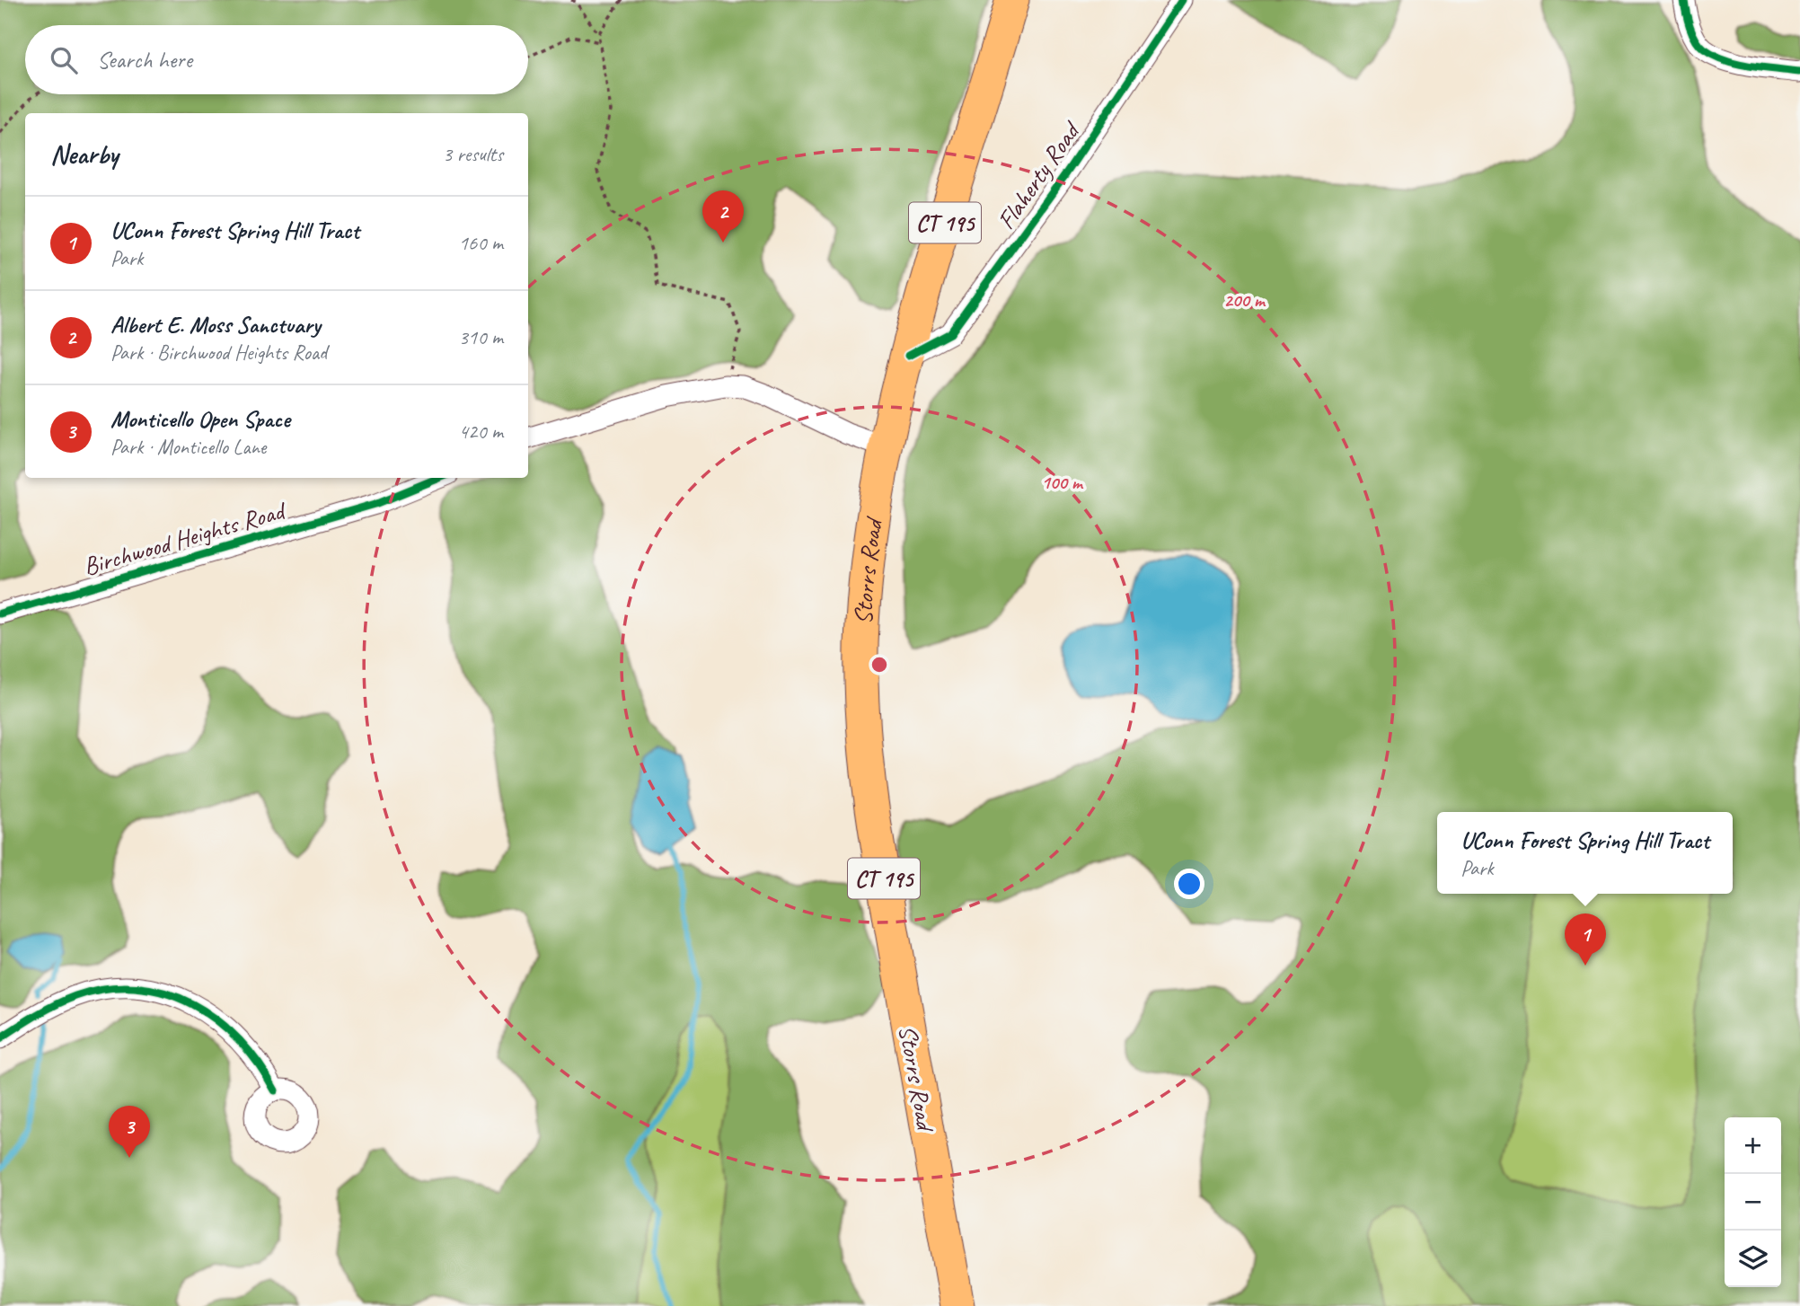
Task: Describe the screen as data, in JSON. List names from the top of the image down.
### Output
{
  "streets": {
    "main road": ["CT 195", "Storrs Road"],
    "street": ["Flaherty Road", "Birchwood Heights Road"]
  },
  "crossings": [
    ["Flaherty Road", "Storrs Road"]
  ],
  "page": {
    "search": "Search here",
    "heading": ["Nearby", "3 results"],
    "pins": ["2", "1", "3"],
    "list": [
      {
        "mark": "1",
        "name": "UConn Forest Spring Hill Tract",
        "note": "Park",
        "value": "160 m"
      },
      {
        "mark": "2",
        "name": "Albert E. Moss Sanctuary",
        "note": "Park · Birchwood Heights Road",
        "value": "310 m"
      },
      {
        "mark": "3",
        "name": "Monticello Open Space",
        "note": "Park · Monticello Lane",
        "value": "420 m"
      }
    ],
    "popup": ["UConn Forest Spring Hill Tract", "Park"],
    "map_buttons": ["+", "−"]
  },
  "rings": ["200 m", "100 m"]
}
